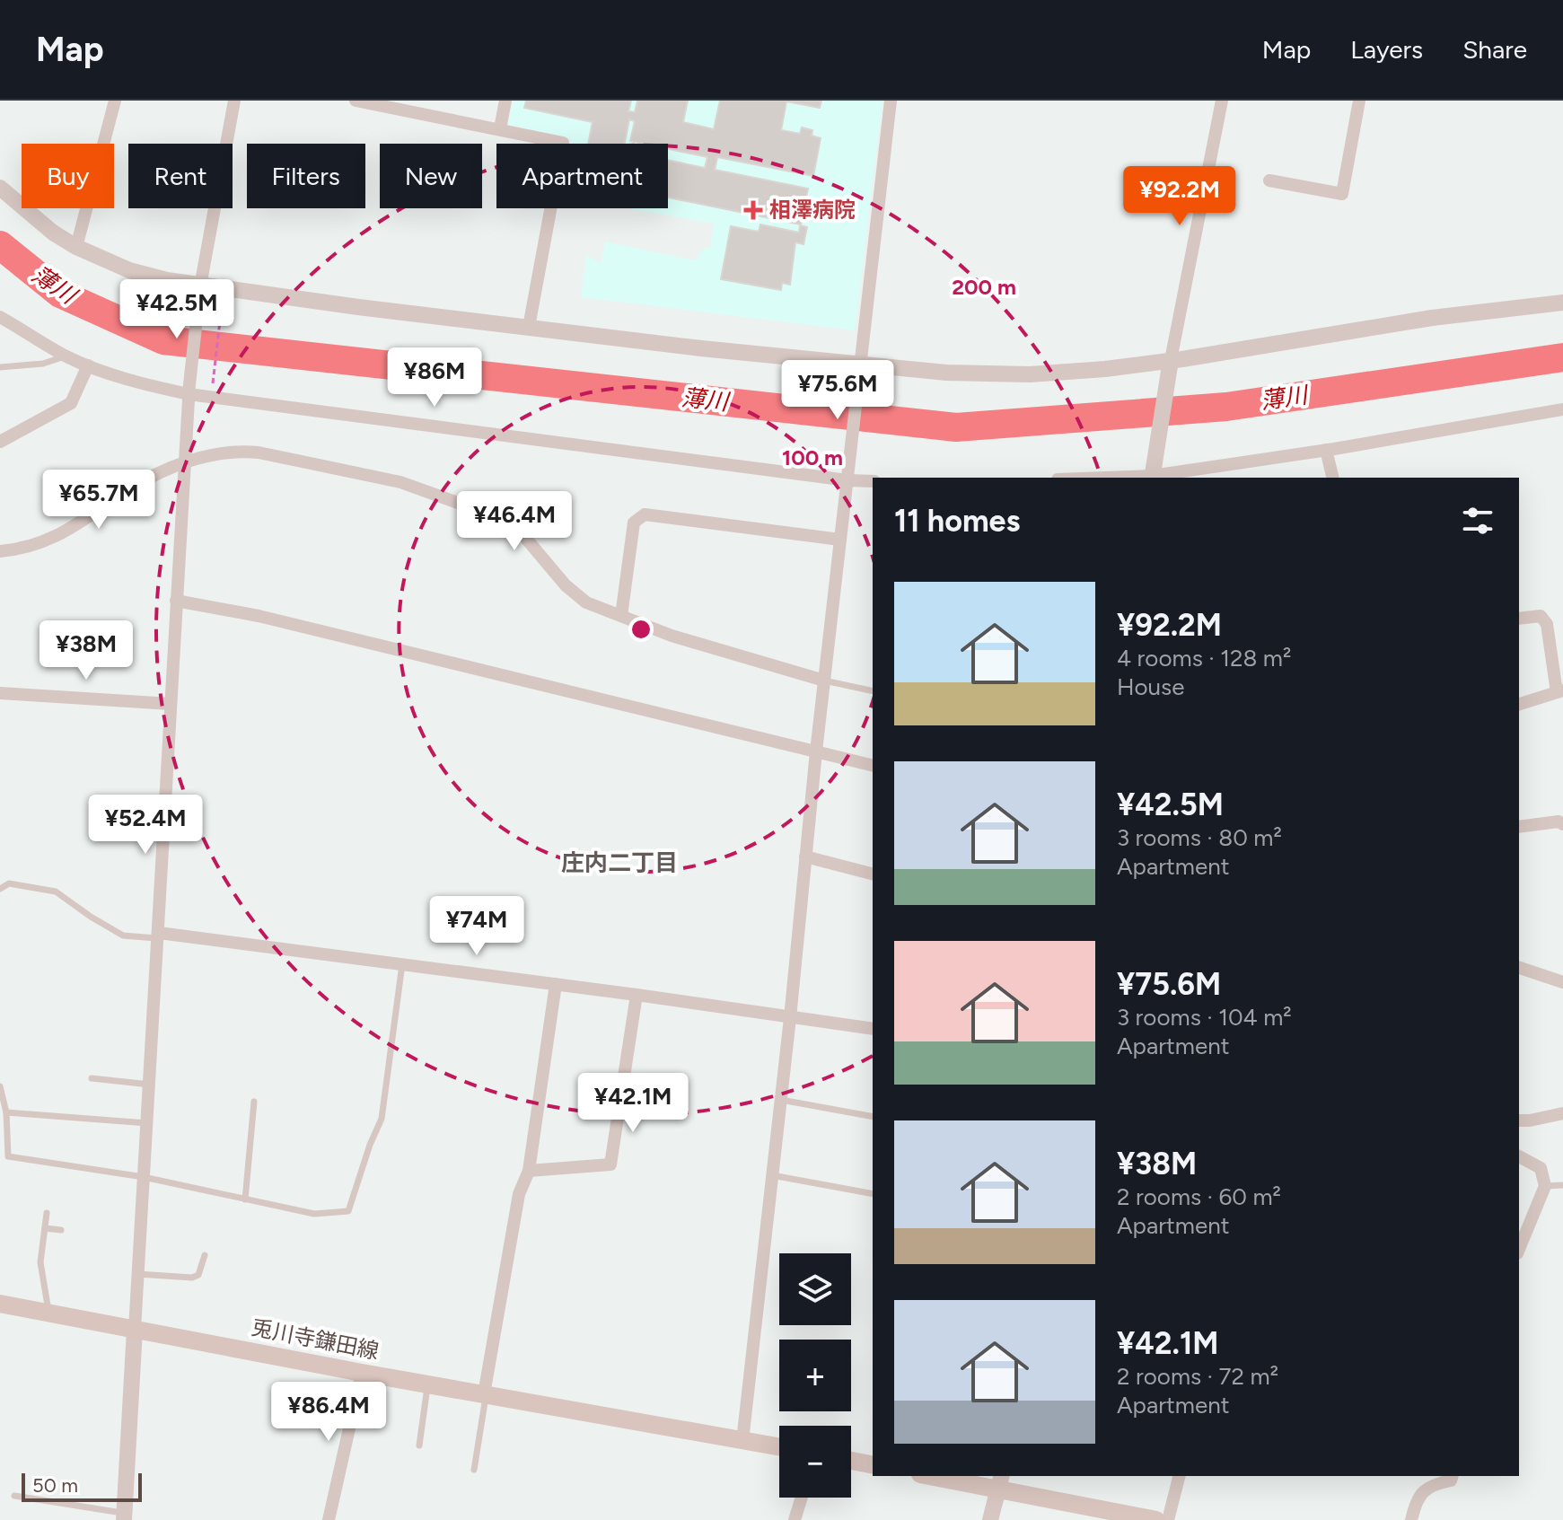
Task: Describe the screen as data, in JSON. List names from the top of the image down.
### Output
{
  "streets": {
    "main road": ["兎川寺鎌田線"]
  },
  "districts": ["庄内二丁目"],
  "water": ["薄川"],
  "places": {
    "health": ["相澤病院"]
  },
  "scale_bar": "50 m",
  "page": {
    "header": "Map",
    "nav": ["Map", "Layers", "Share"],
    "chip": [
      "Buy",
      "Rent",
      "Filters",
      "New",
      "Apartment"
    ],
    "price": [
      "¥92.2M",
      "¥42.5M",
      "¥86M",
      "¥75.6M",
      "¥65.7M",
      "¥46.4M",
      "¥38M",
      "¥52.4M",
      "¥74M",
      "¥42.1M",
      "¥86.4M"
    ],
    "heading": "11 homes",
    "list": [
      {
        "name": "¥92.2M",
        "note": "4 rooms · 128 m² · House"
      },
      {
        "name": "¥42.5M",
        "note": "3 rooms · 80 m² · Apartment"
      },
      {
        "name": "¥75.6M",
        "note": "3 rooms · 104 m² · Apartment"
      },
      {
        "name": "¥38M",
        "note": "2 rooms · 60 m² · Apartment"
      },
      {
        "name": "¥42.1M",
        "note": "2 rooms · 72 m² · Apartment"
      }
    ],
    "map_buttons": ["+", "−"],
    "scale": "50 m"
  },
  "rings": ["200 m", "100 m"]
}
